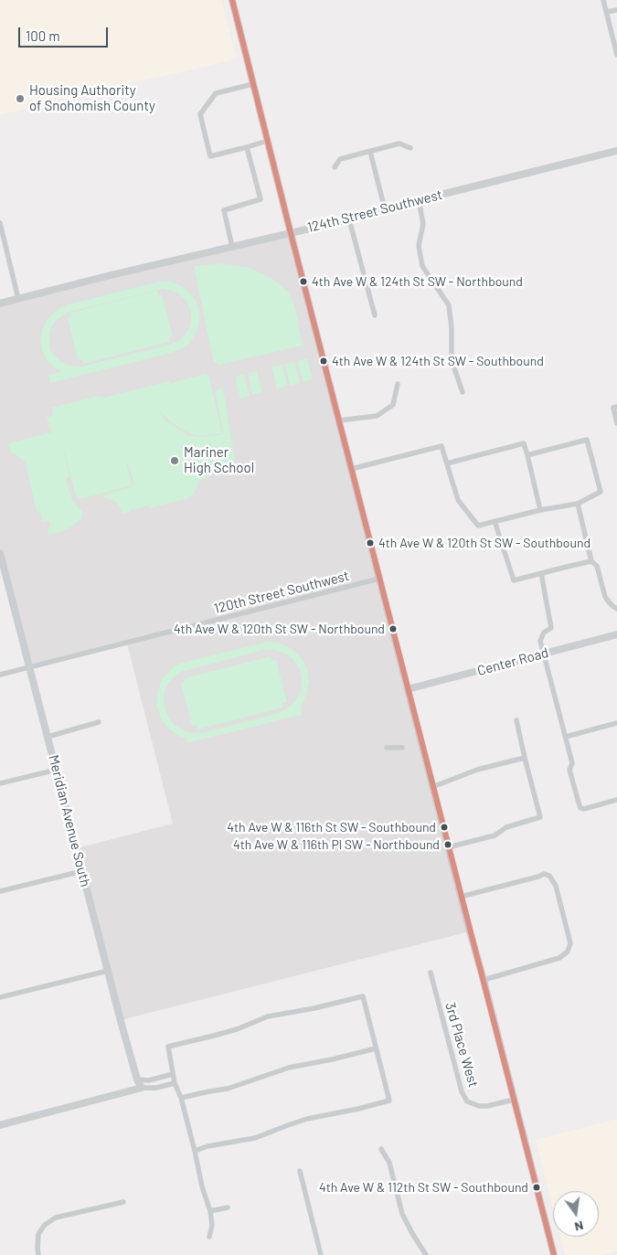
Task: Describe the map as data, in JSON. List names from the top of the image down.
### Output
{
  "streets": {
    "street": [
      "124th Street Southwest",
      "120th Street Southwest",
      "Center Road",
      "Meridian Avenue South",
      "3rd Place West"
    ]
  },
  "crossings": [
    ["120th Street Southwest", "Meridian Avenue South"]
  ],
  "places": [
    "Housing Authority of Snohomish County",
    "4th Ave W & 124th St SW - Northbound",
    "4th Ave W & 124th St SW - Southbound",
    "Mariner High School",
    "4th Ave W & 120th St SW - Southbound",
    "4th Ave W & 120th St SW - Northbound",
    "4th Ave W & 116th St SW - Southbound",
    "4th Ave W & 116th Pl SW - Northbound",
    "4th Ave W & 112th St SW - Southbound"
  ],
  "scale_bar": "100 m",
  "north": "bottom"
}
